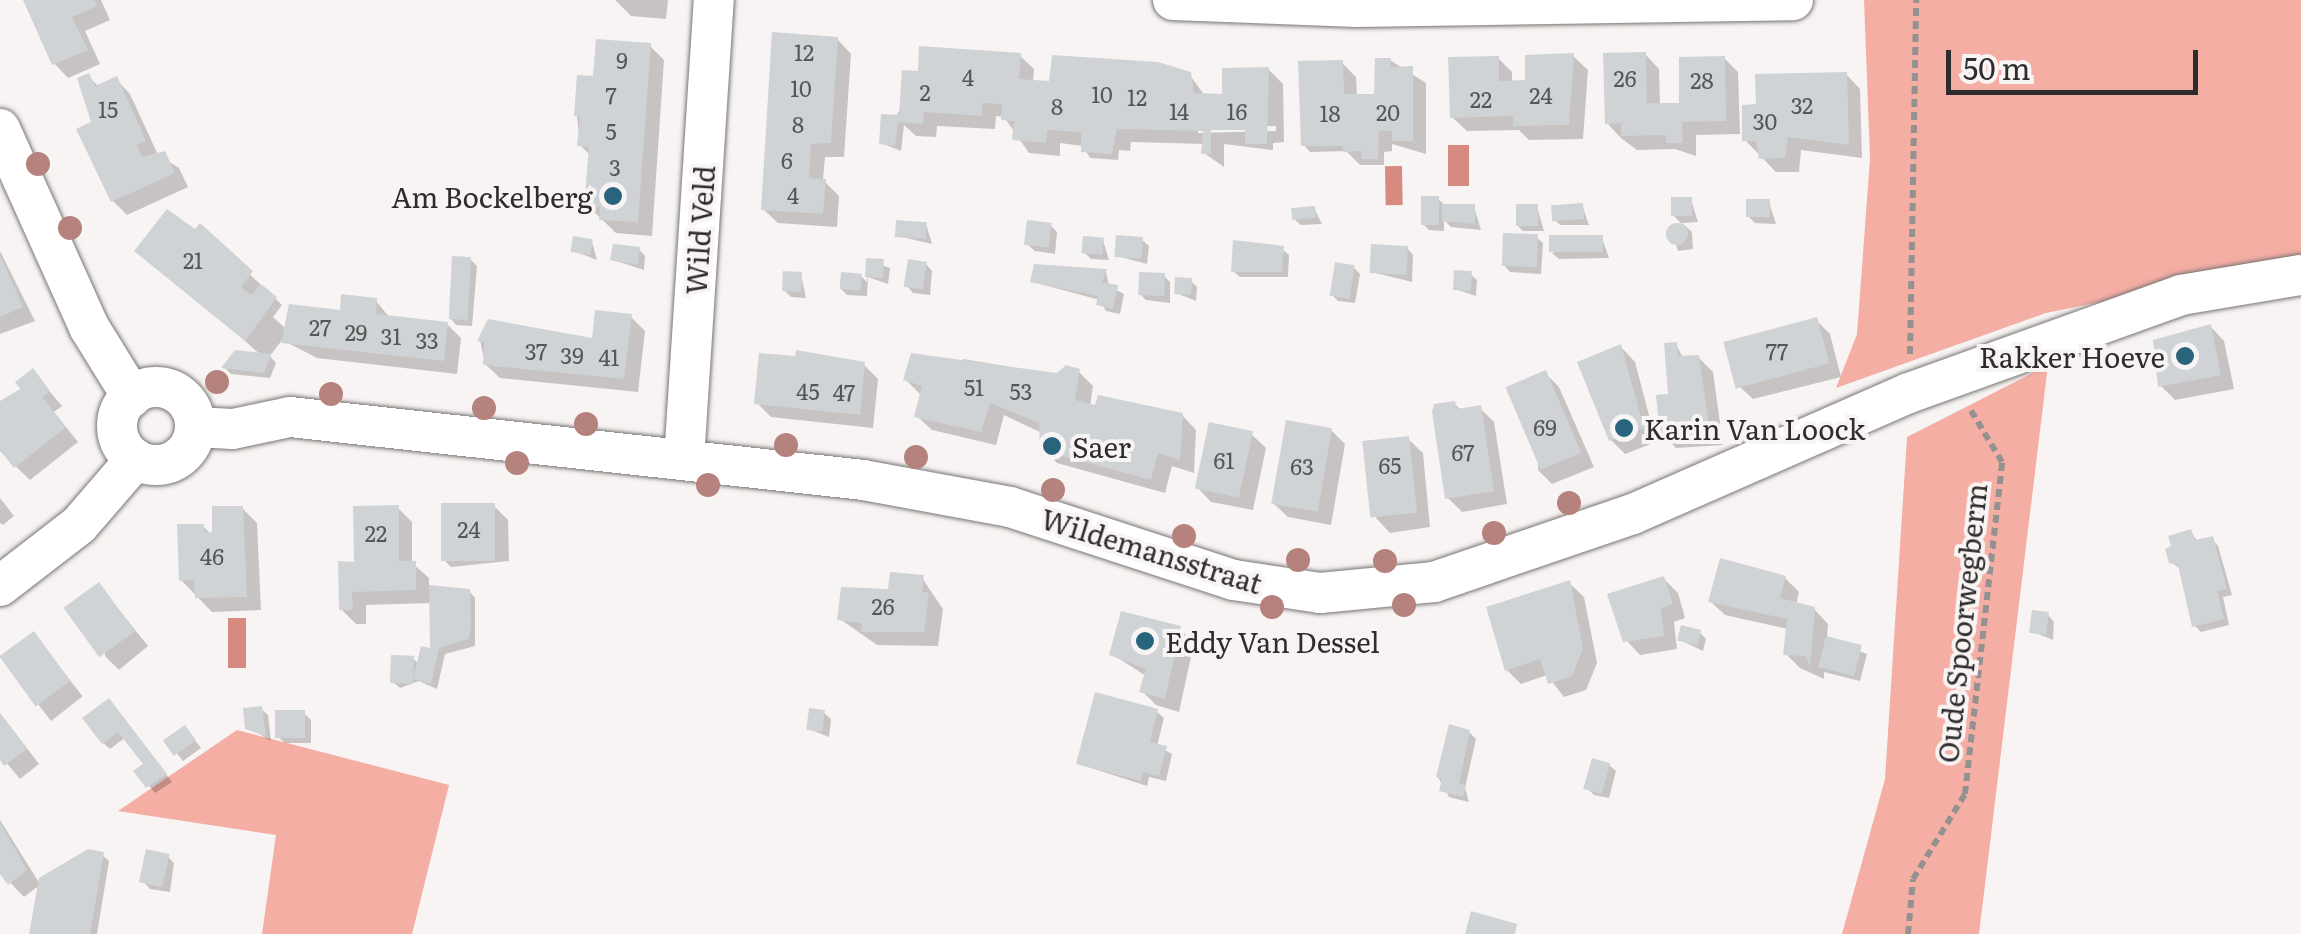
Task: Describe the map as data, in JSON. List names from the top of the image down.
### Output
{
  "streets": {
    "street": ["Wild Veld", "Wildemansstraat"],
    "path": ["Oude Spoorwegberm"]
  },
  "crossings": [
    ["Wild Veld", "Wildemansstraat"],
    ["Wildemansstraat", "Oude Spoorwegberm"]
  ],
  "places": [
    "Am Bockelberg",
    "Rakker Hoeve",
    "Karin Van Loock",
    "Saer",
    "Eddy Van Dessel"
  ],
  "house_numbers": [
    "12",
    "9",
    "4",
    "26",
    "28",
    "10",
    "2",
    "10",
    "7",
    "24",
    "12",
    "22",
    "32",
    "8",
    "15",
    "14",
    "16",
    "20",
    "18",
    "30",
    "8",
    "5",
    "6",
    "3",
    "4",
    "21",
    "27",
    "29",
    "31",
    "33",
    "37",
    "77",
    "39",
    "41",
    "51",
    "45",
    "53",
    "47",
    "69",
    "67",
    "61",
    "65",
    "63",
    "24",
    "22",
    "46",
    "26"
  ],
  "scale_bar": "50 m"
}
